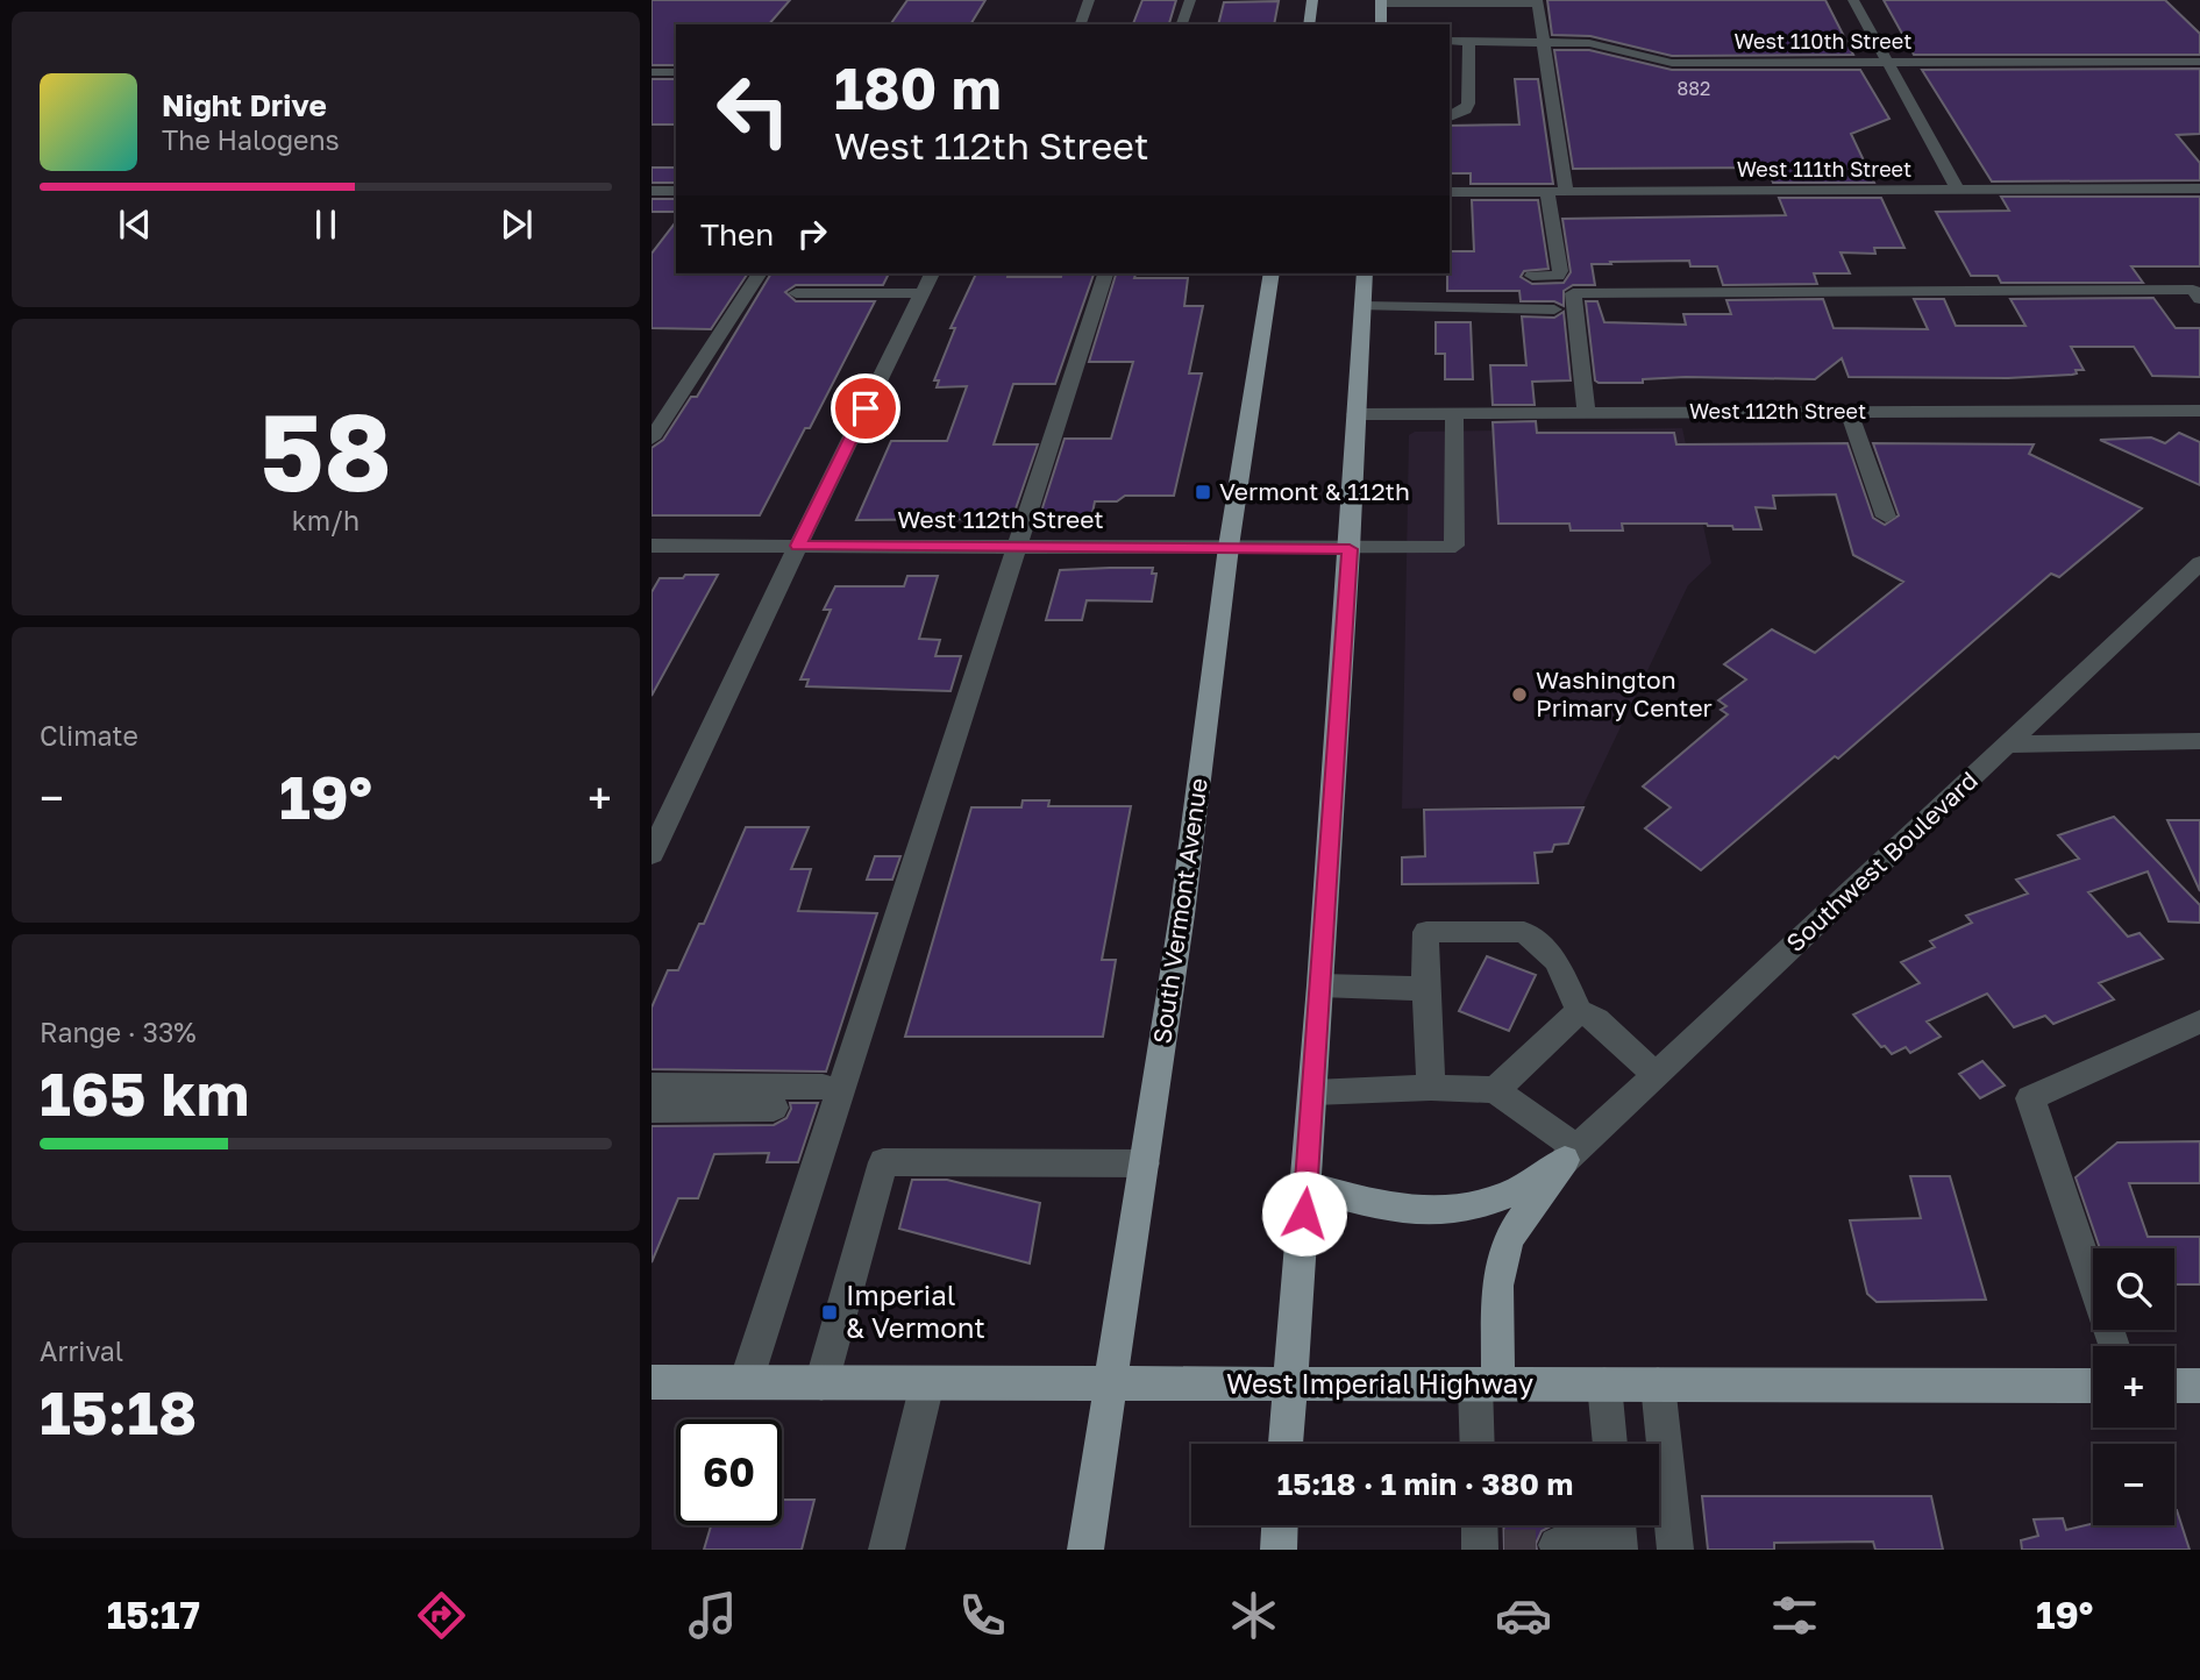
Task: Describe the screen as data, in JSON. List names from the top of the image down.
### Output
{
  "streets": {
    "main road": ["South Vermont Avenue", "West Imperial Highway"],
    "street": [
      "West 110th Street",
      "West 111th Street",
      "West 112th Street",
      "Southwest Boulevard"
    ]
  },
  "crossings": [
    ["West 112th Street", "South Vermont Avenue"],
    ["South Vermont Avenue", "West Imperial Highway"]
  ],
  "places": {
    "transit": ["Vermont & 112th", "Imperial & Vermont"],
    "other": ["Washington Primary Center"]
  },
  "house_numbers": ["882"],
  "page": {
    "turn": ["180 m", "West 112th Street"],
    "song": ["Night Drive", "The Halogens"],
    "then": "Then",
    "tile": [
      ["58", "km/h"],
      "Climate",
      ["Range · 33%", "165 km"],
      ["Arrival", "15:18"]
    ],
    "heat": ["−", "19°", "+"],
    "map_buttons": ["+", "−"],
    "limit": "60",
    "trip": "15:18 · 1 min · 380 m",
    "tabs": ["15:17", "19°"]
  }
}
